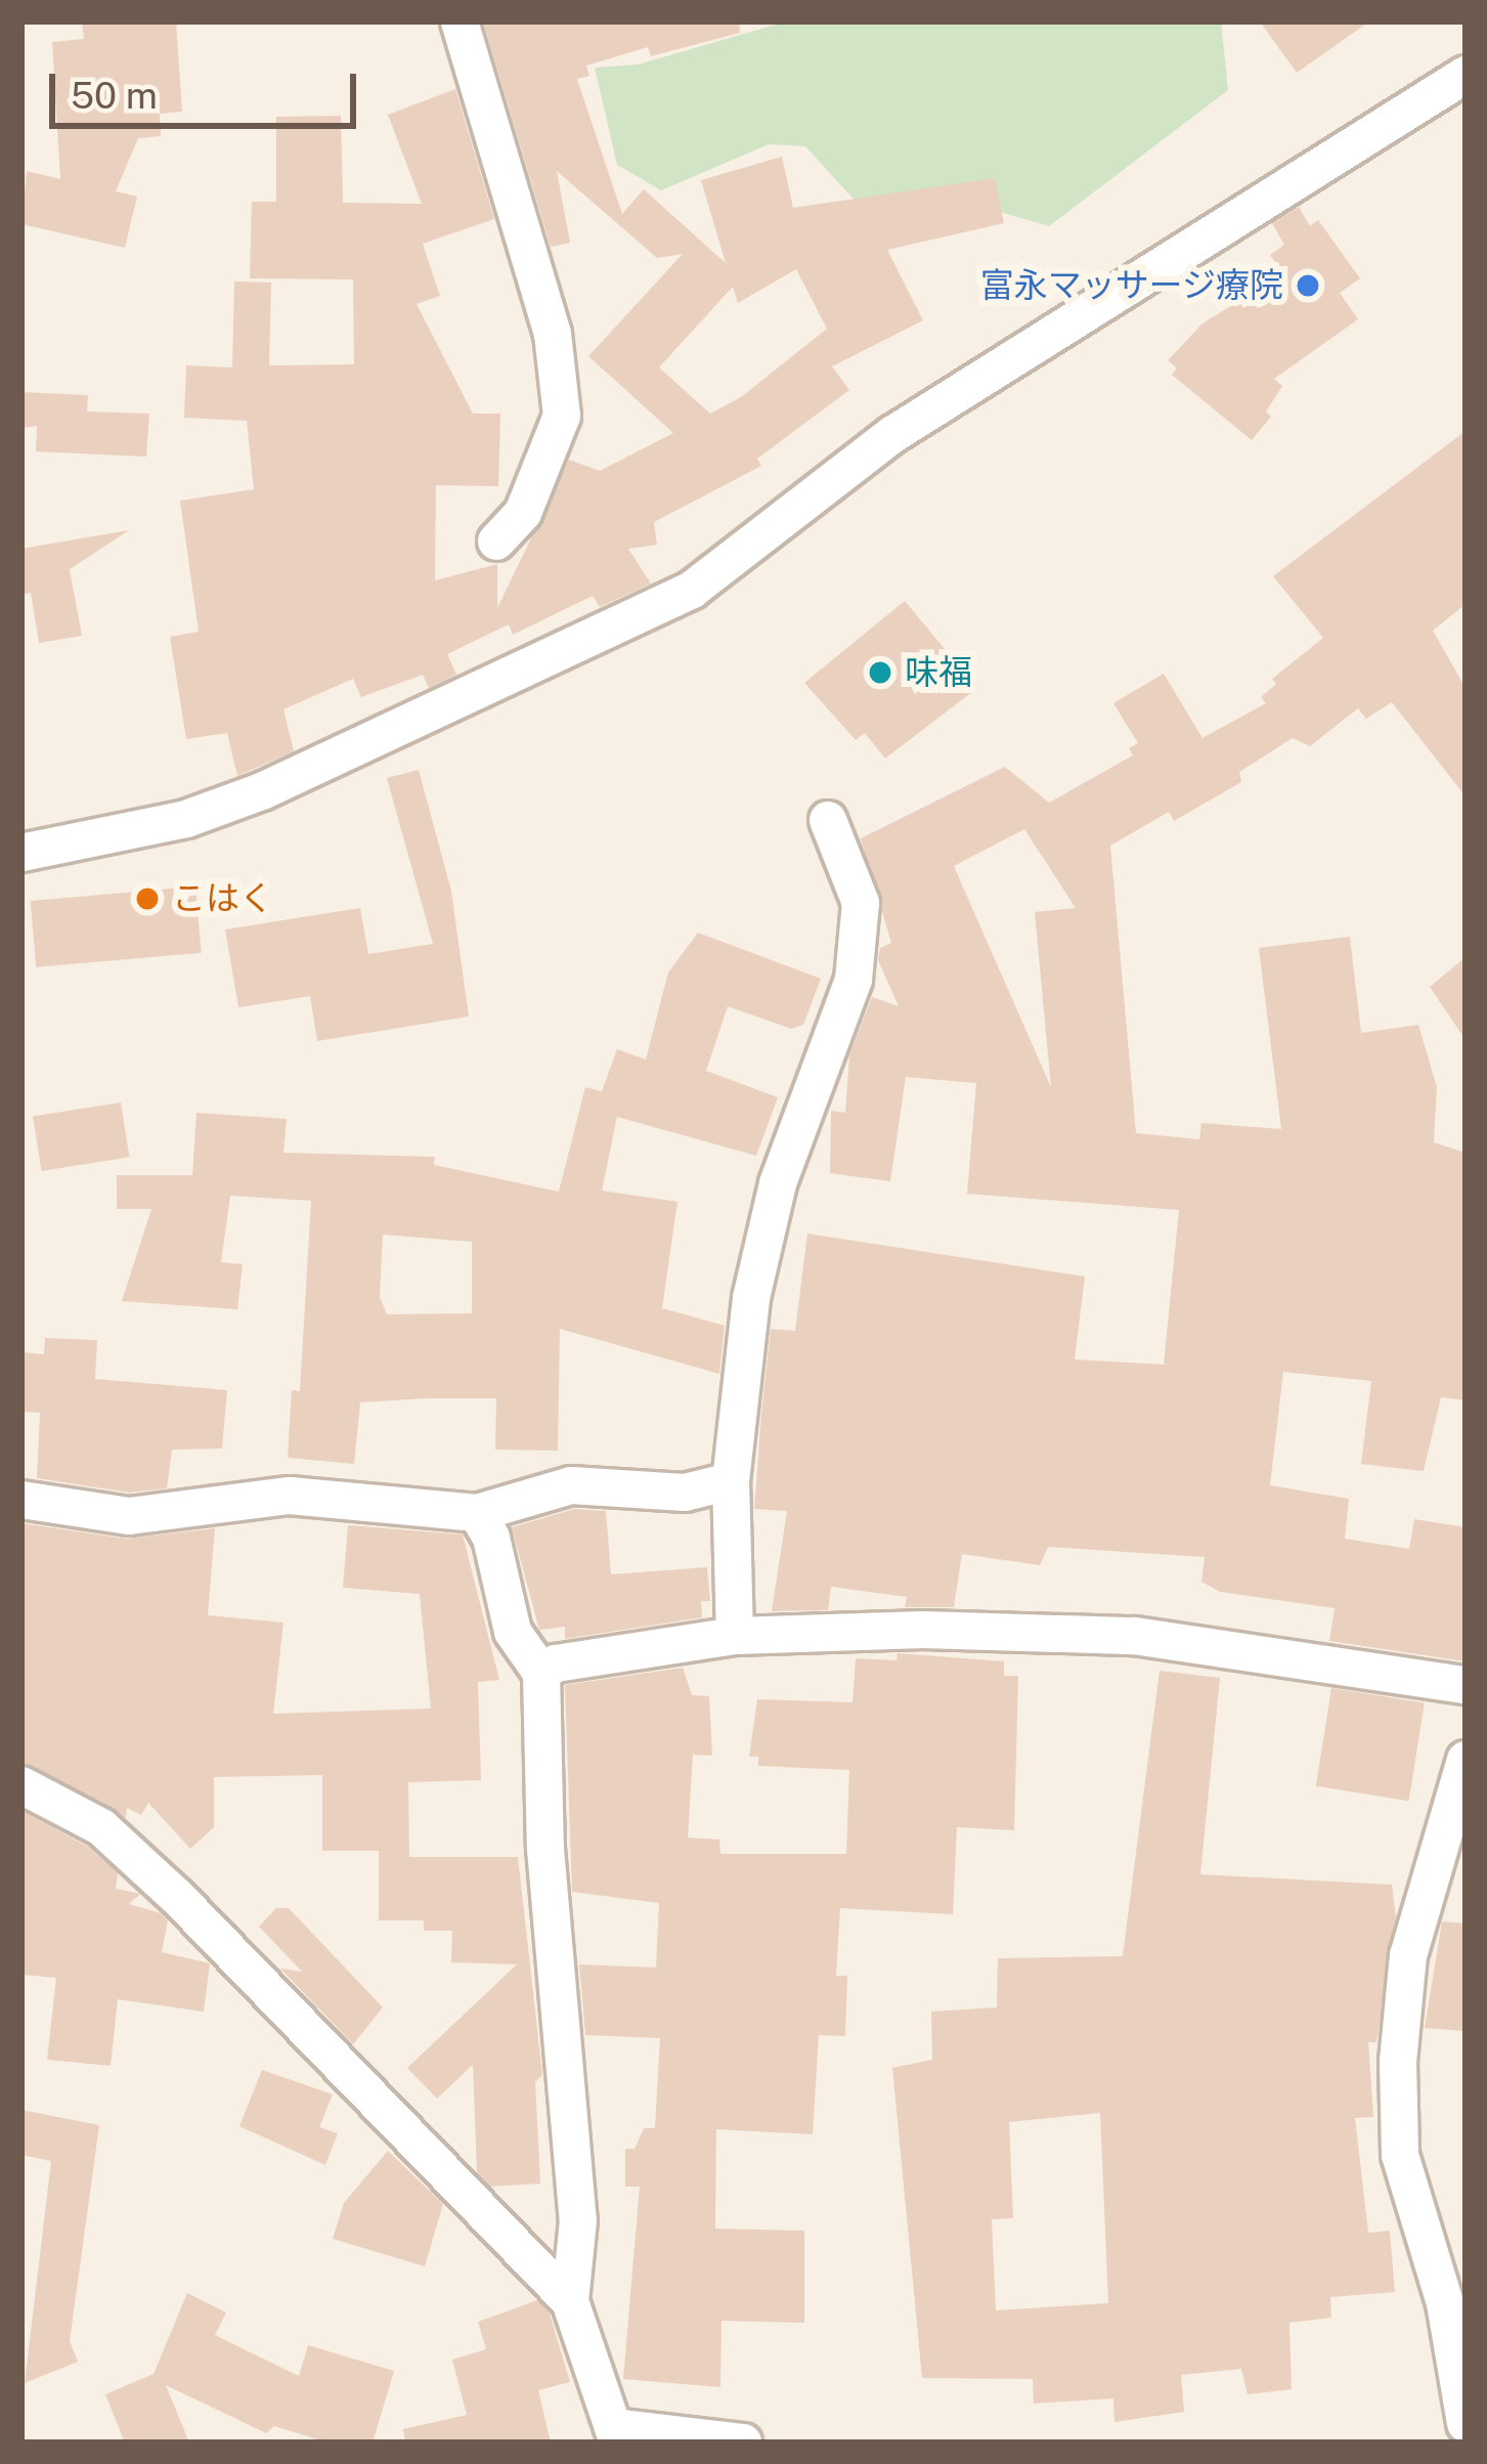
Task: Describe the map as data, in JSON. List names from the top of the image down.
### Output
{
  "places": ["富永マッサージ療院", "味福", "こはく"],
  "scale_bar": "50 m"
}
